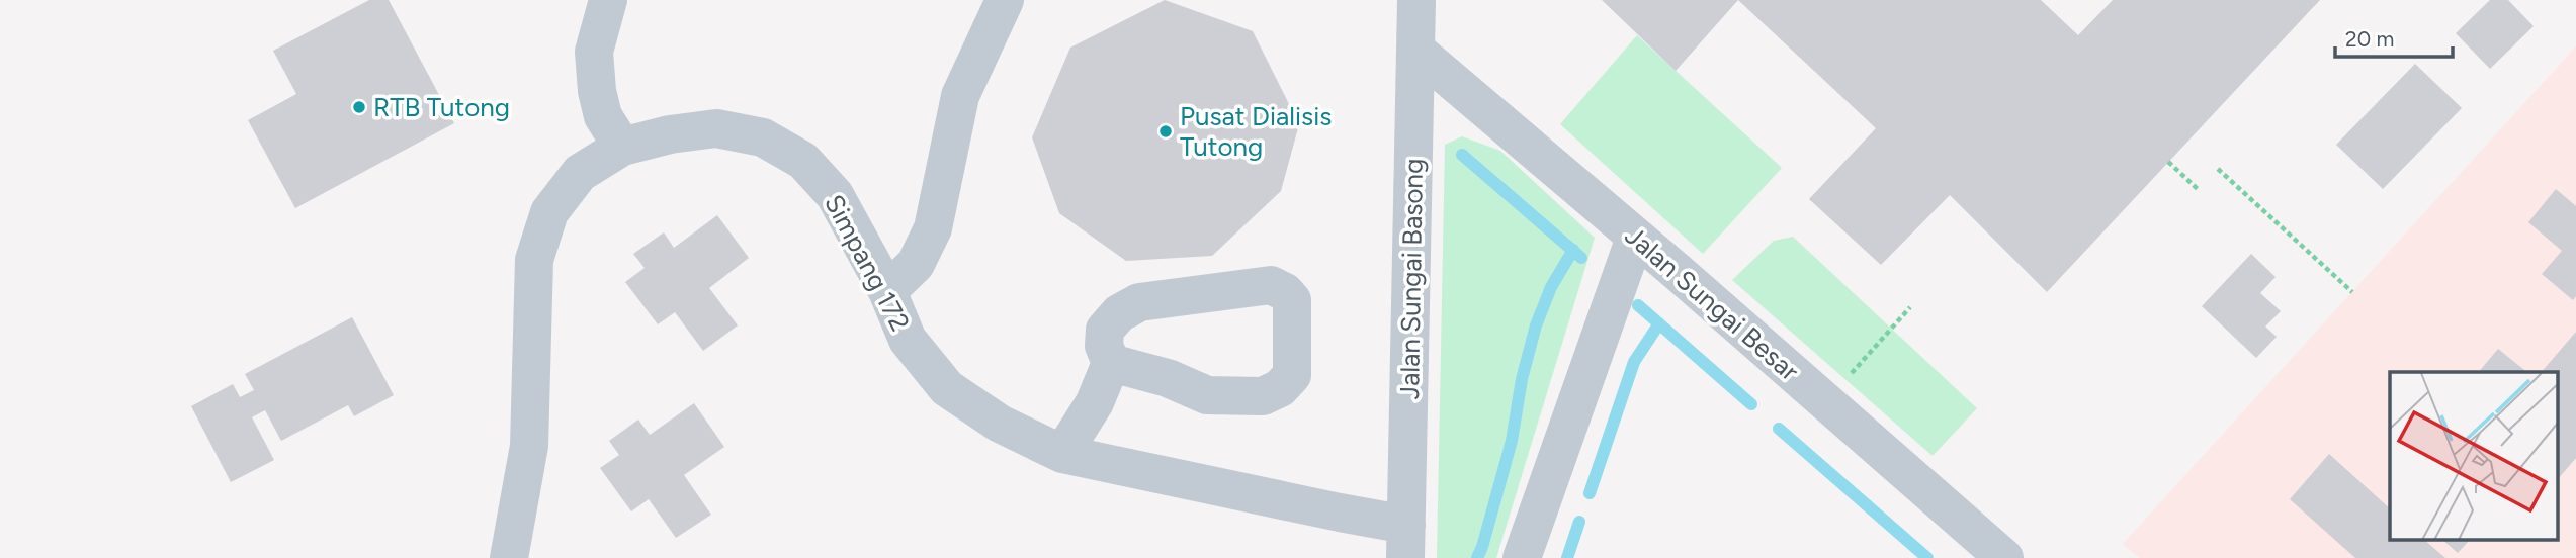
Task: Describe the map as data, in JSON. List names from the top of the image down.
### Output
{
  "streets": {
    "street": ["Simpang 172", "Jalan Sungai Basong", "Jalan Sungai Besar"]
  },
  "crossings": [
    ["Simpang 172", "Jalan Sungai Basong"],
    ["Jalan Sungai Basong", "Jalan Sungai Besar"]
  ],
  "places": ["RTB Tutong", "Pusat Dialisis Tutong"],
  "scale_bar": "20 m"
}
